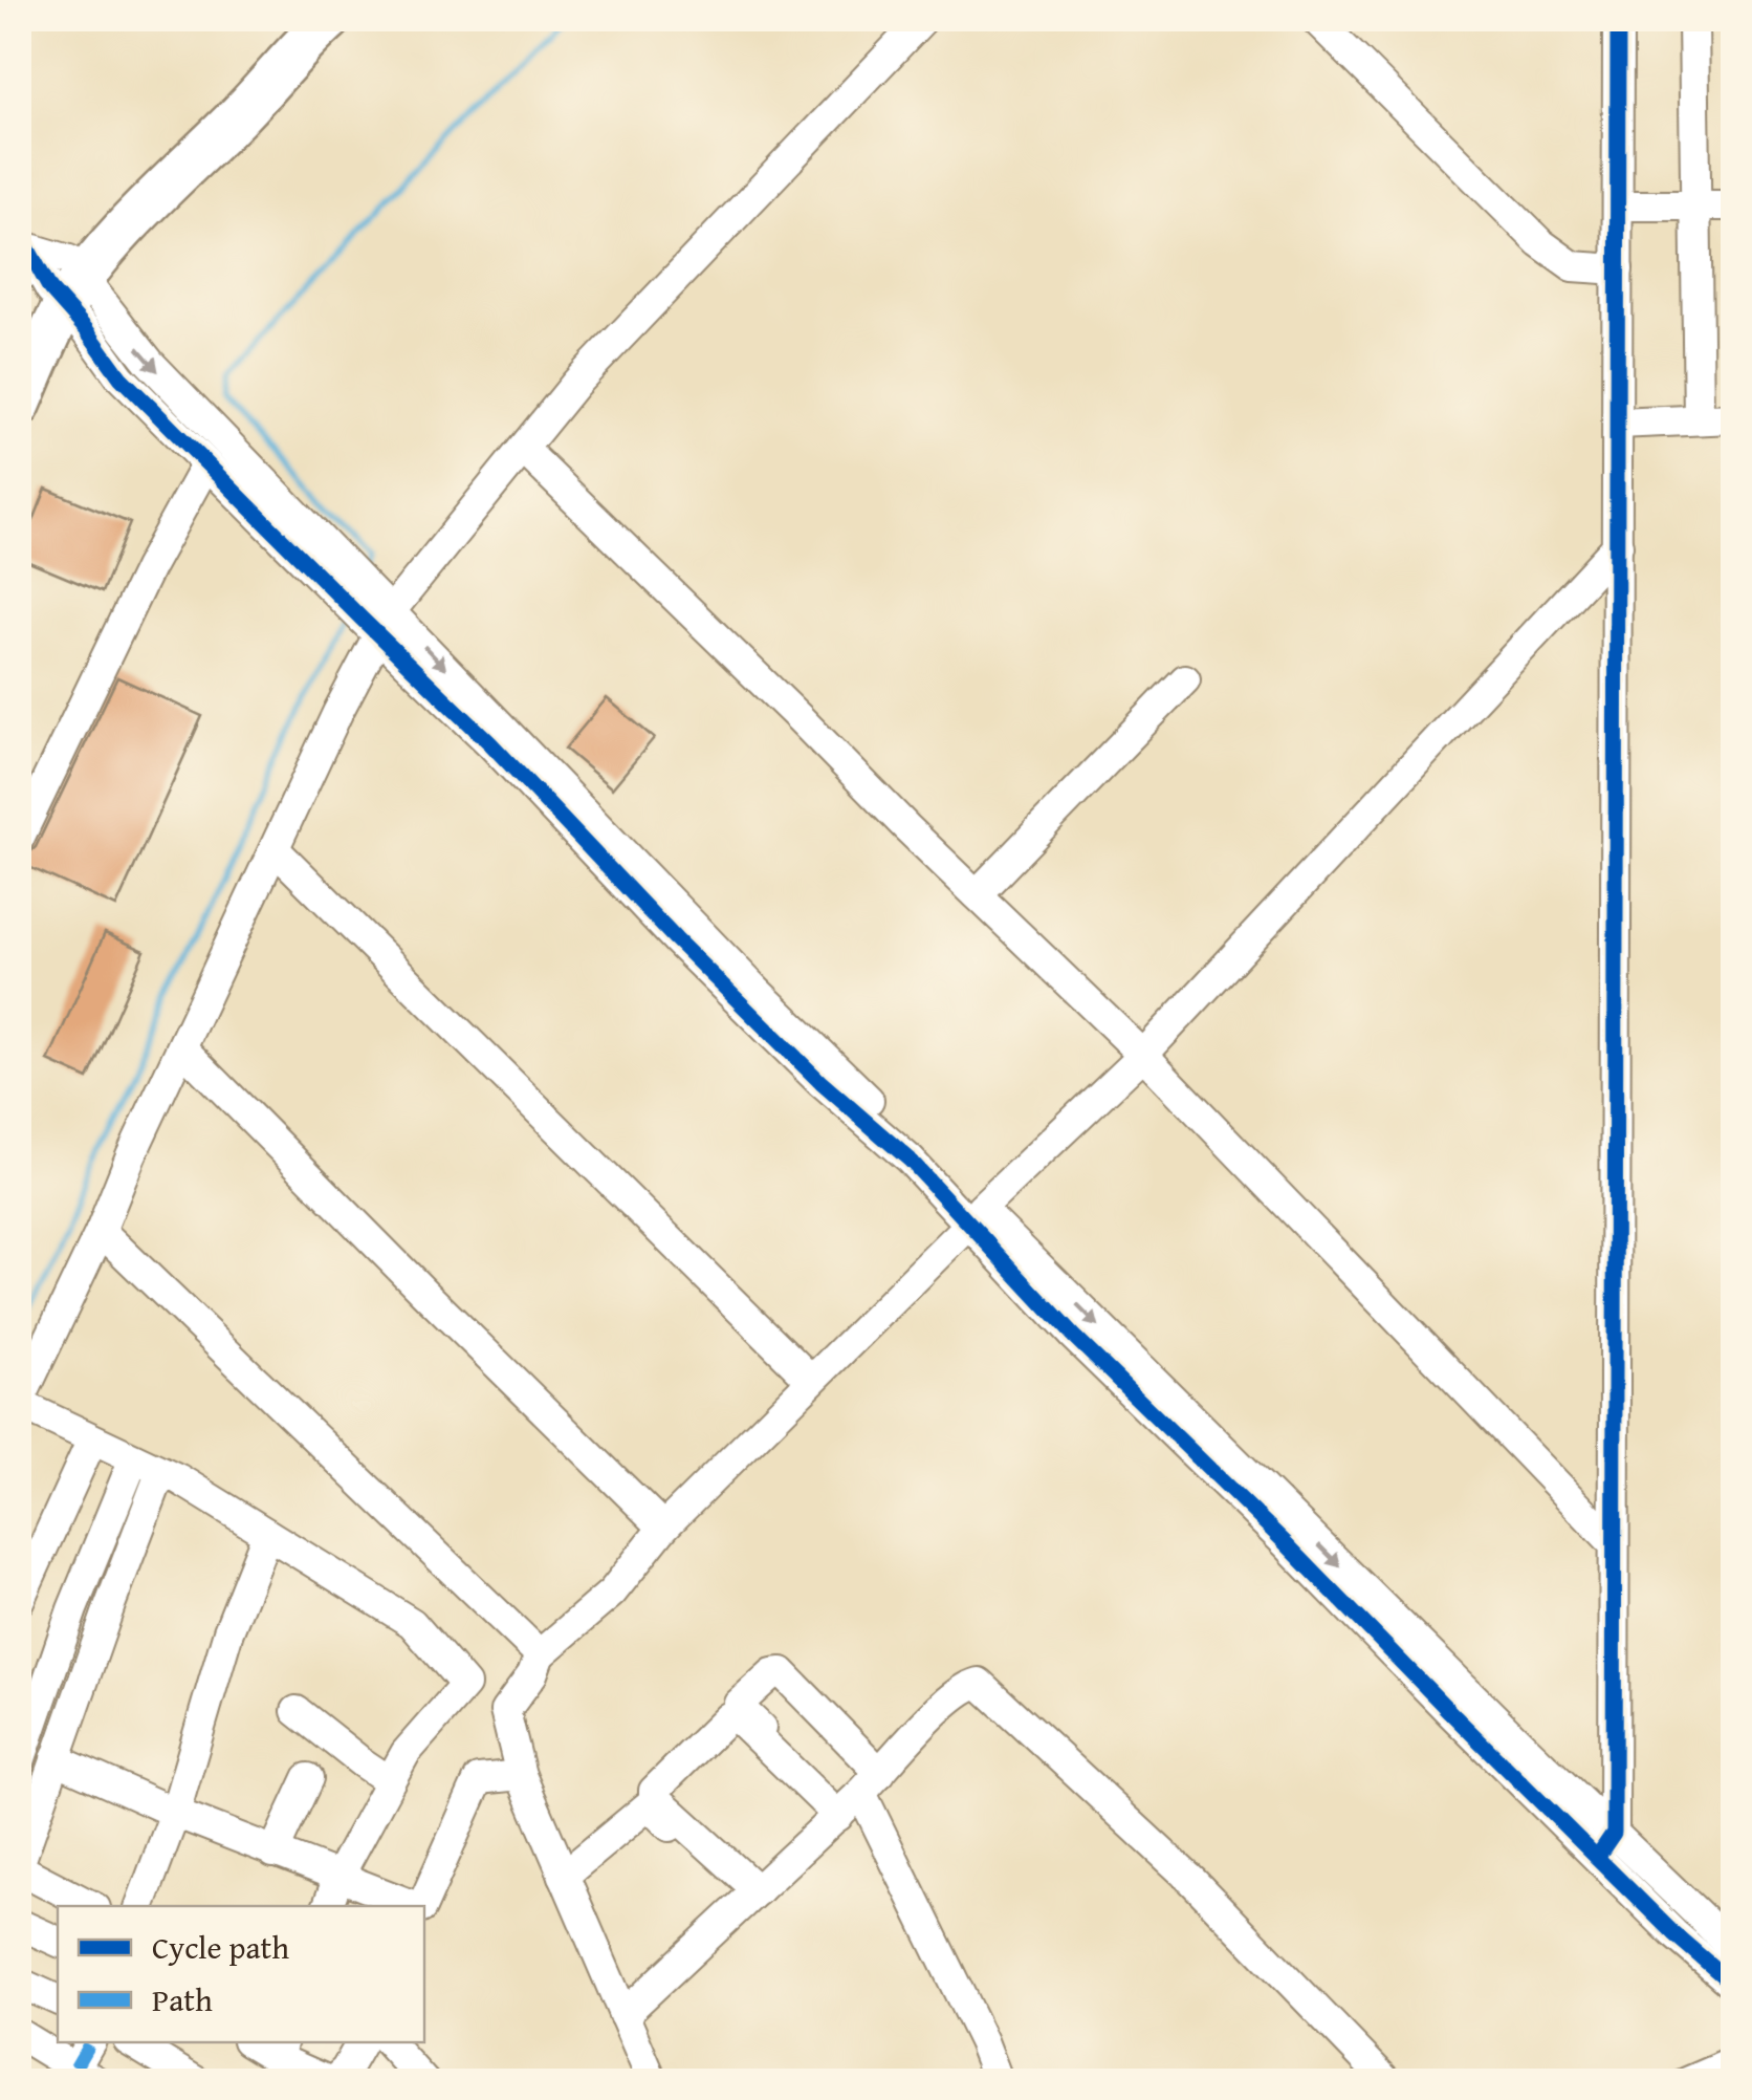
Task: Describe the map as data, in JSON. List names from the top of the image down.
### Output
{
  "legend": ["Cycle path", "Path"]
}
